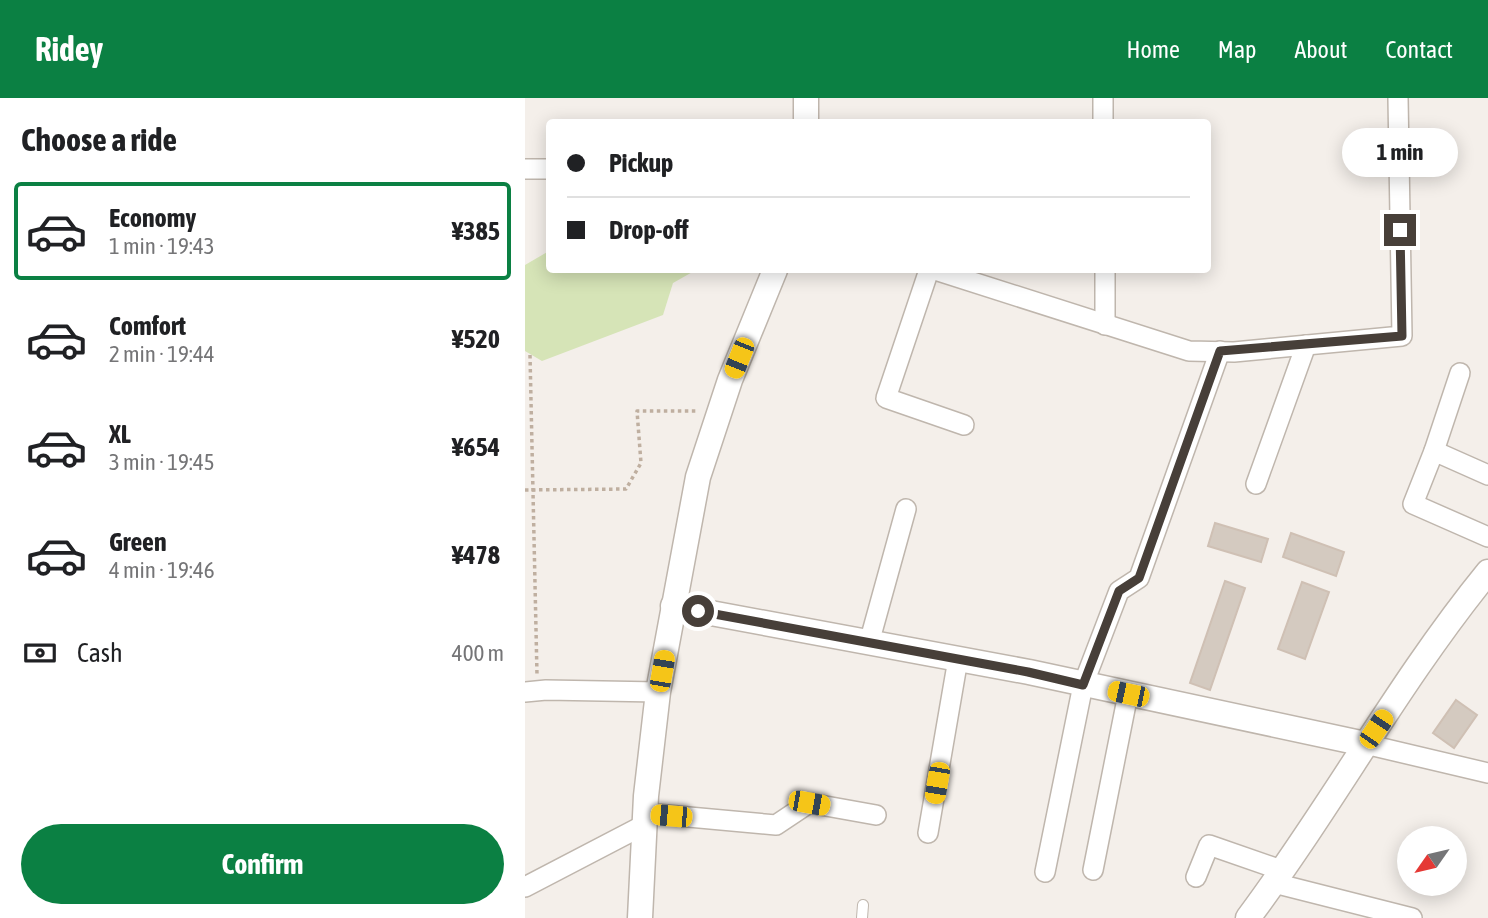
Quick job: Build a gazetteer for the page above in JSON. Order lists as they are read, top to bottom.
{
  "north": "bottom left",
  "page": {
    "header": "Ridey",
    "nav": [
      "Home",
      "Map",
      "About",
      "Contact"
    ],
    "heading": "Choose a ride",
    "banner": ["Pickup", "Drop-off"],
    "bubble": "1 min",
    "list": [
      {
        "name": "Economy",
        "note": "1 min · 19:43",
        "value": "¥385"
      },
      {
        "name": "Comfort",
        "note": "2 min · 19:44",
        "value": "¥520"
      },
      {
        "name": "XL",
        "note": "3 min · 19:45",
        "value": "¥654"
      },
      {
        "name": "Green",
        "note": "4 min · 19:46",
        "value": "¥478"
      }
    ],
    "pay": ["Cash", "400 m"],
    "buttons": "Confirm"
  }
}
